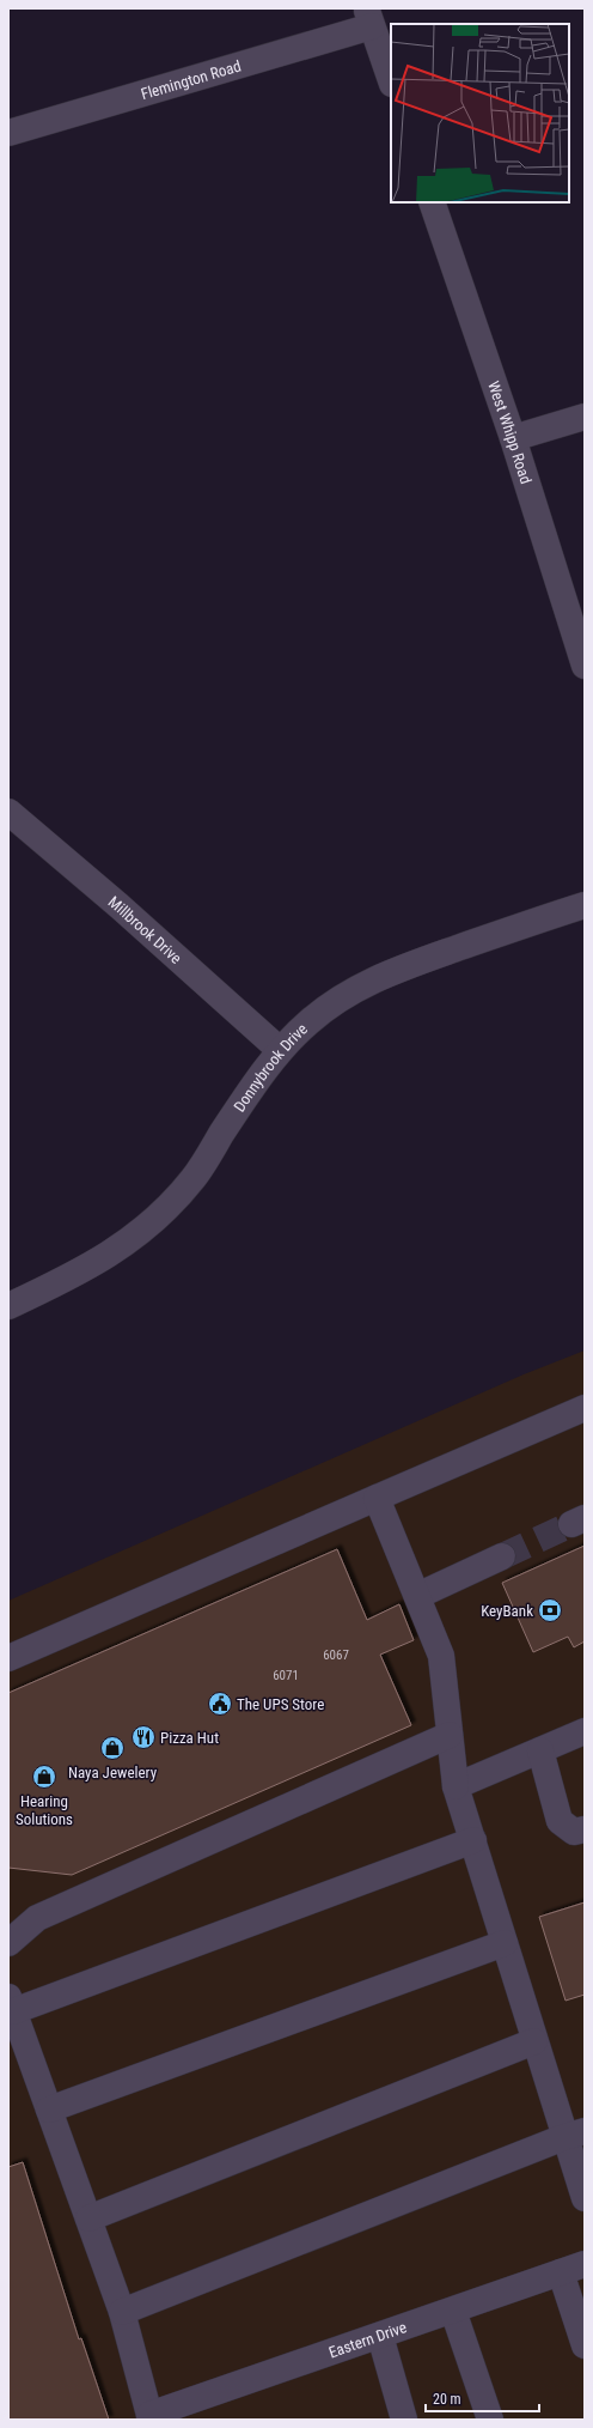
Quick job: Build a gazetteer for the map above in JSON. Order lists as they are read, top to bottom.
{
  "streets": {
    "street": [
      "Flemington Road",
      "West Whipp Road",
      "Millbrook Drive",
      "Donnybrook Drive",
      "Eastern Drive"
    ]
  },
  "crossings": [
    ["Millbrook Drive", "Donnybrook Drive"]
  ],
  "places": {
    "bank": ["KeyBank"],
    "public building": ["The UPS Store"],
    "restaurant": ["Pizza Hut"],
    "shop": ["Naya Jewelery", "Hearing Solutions"]
  },
  "house_numbers": ["6067", "6071"],
  "scale_bar": "20 m"
}
